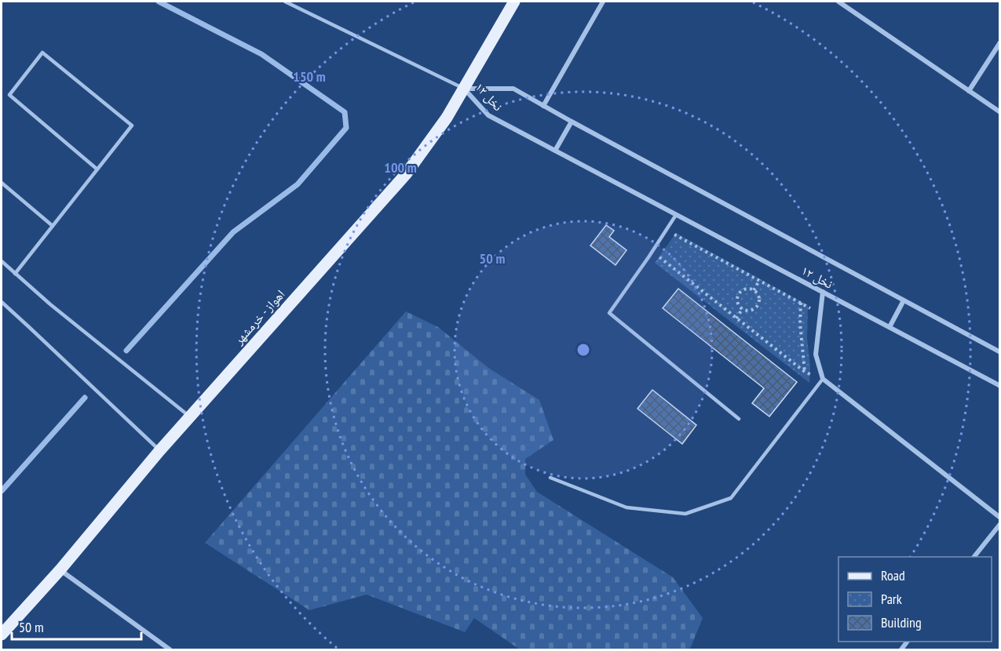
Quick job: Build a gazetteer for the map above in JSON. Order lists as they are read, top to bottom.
{
  "streets": {
    "main road": ["اهواز - خرمشهر"],
    "street": ["نخل ۱۲"]
  },
  "crossings": [
    ["نخل ۱۲", "اهواز - خرمشهر"]
  ],
  "legend": ["Road", "Park", "Building"],
  "scale_bar": "50 m",
  "rings": ["150 m", "100 m", "50 m"]
}
